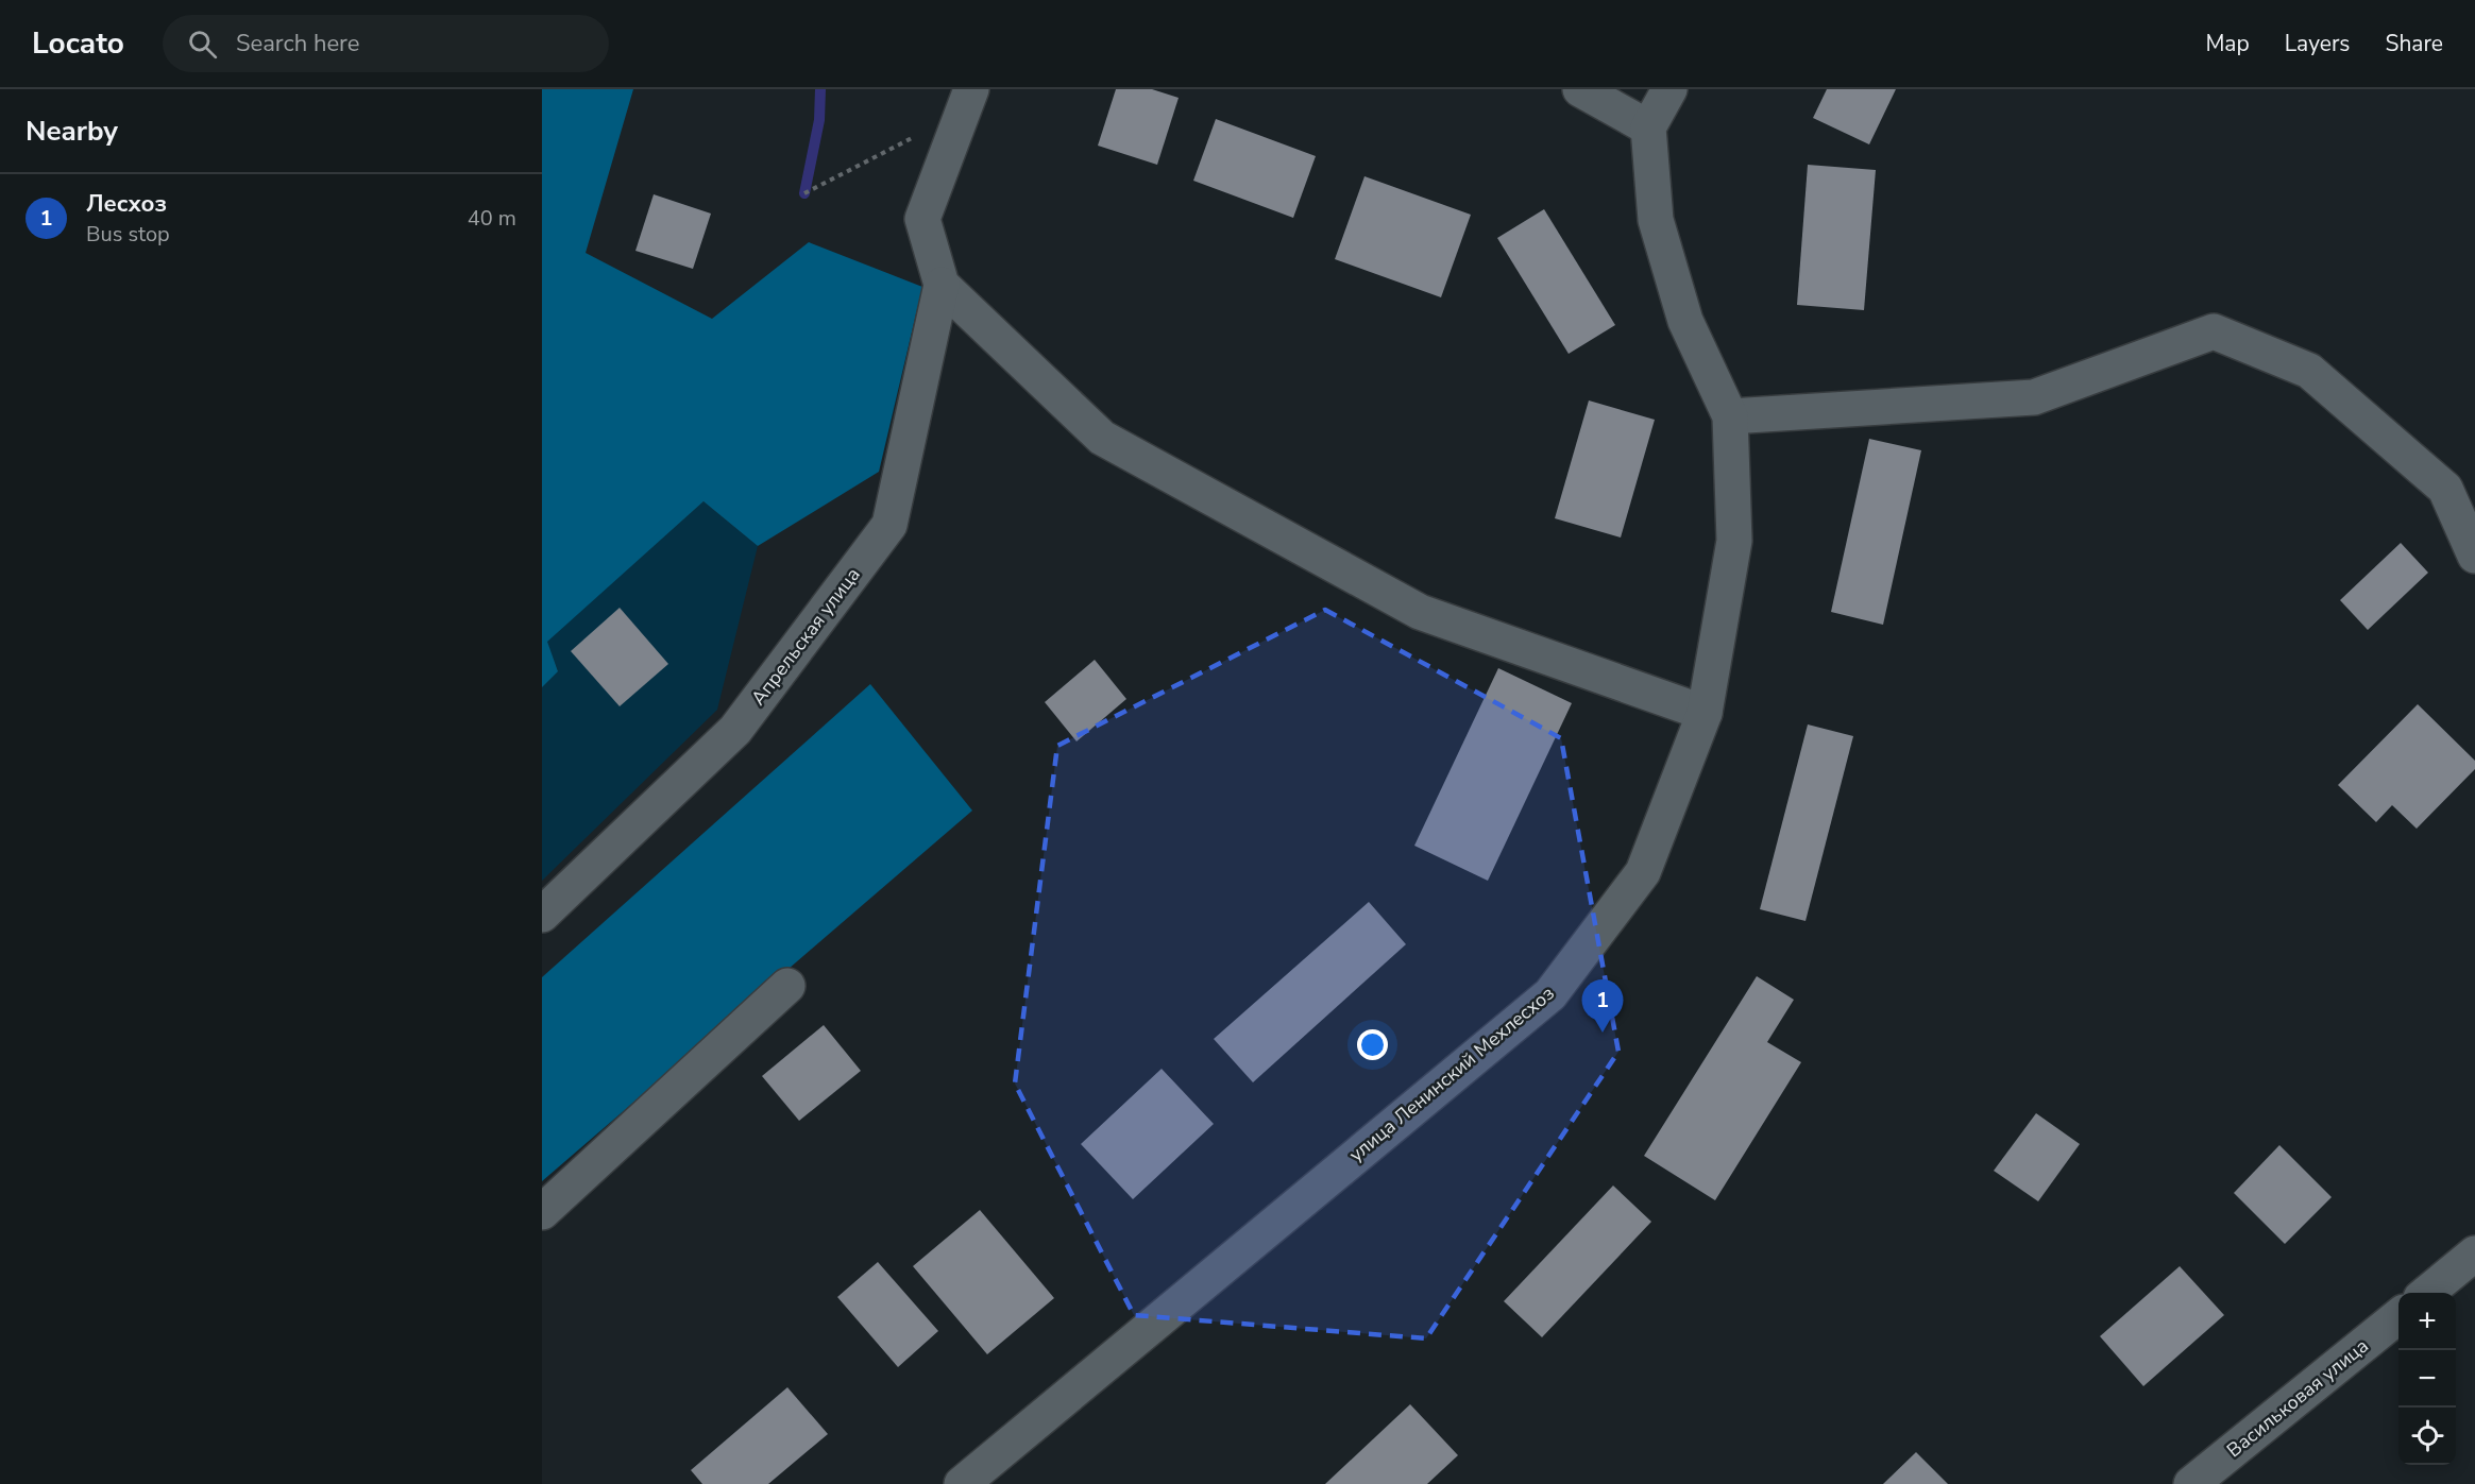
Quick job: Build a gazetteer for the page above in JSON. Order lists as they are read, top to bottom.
{
  "streets": {
    "street": ["Апрельская улица", "улица Ленинский Мехлесхоз", "Васильковая улица"]
  },
  "page": {
    "header": "Locato",
    "search": "Search here",
    "nav": ["Map", "Layers", "Share"],
    "heading": "Nearby",
    "list": [
      {
        "mark": "1",
        "name": "Лесхоз",
        "note": "Bus stop",
        "value": "40 m"
      }
    ],
    "pins": "1",
    "map_buttons": ["+", "−"]
  }
}
